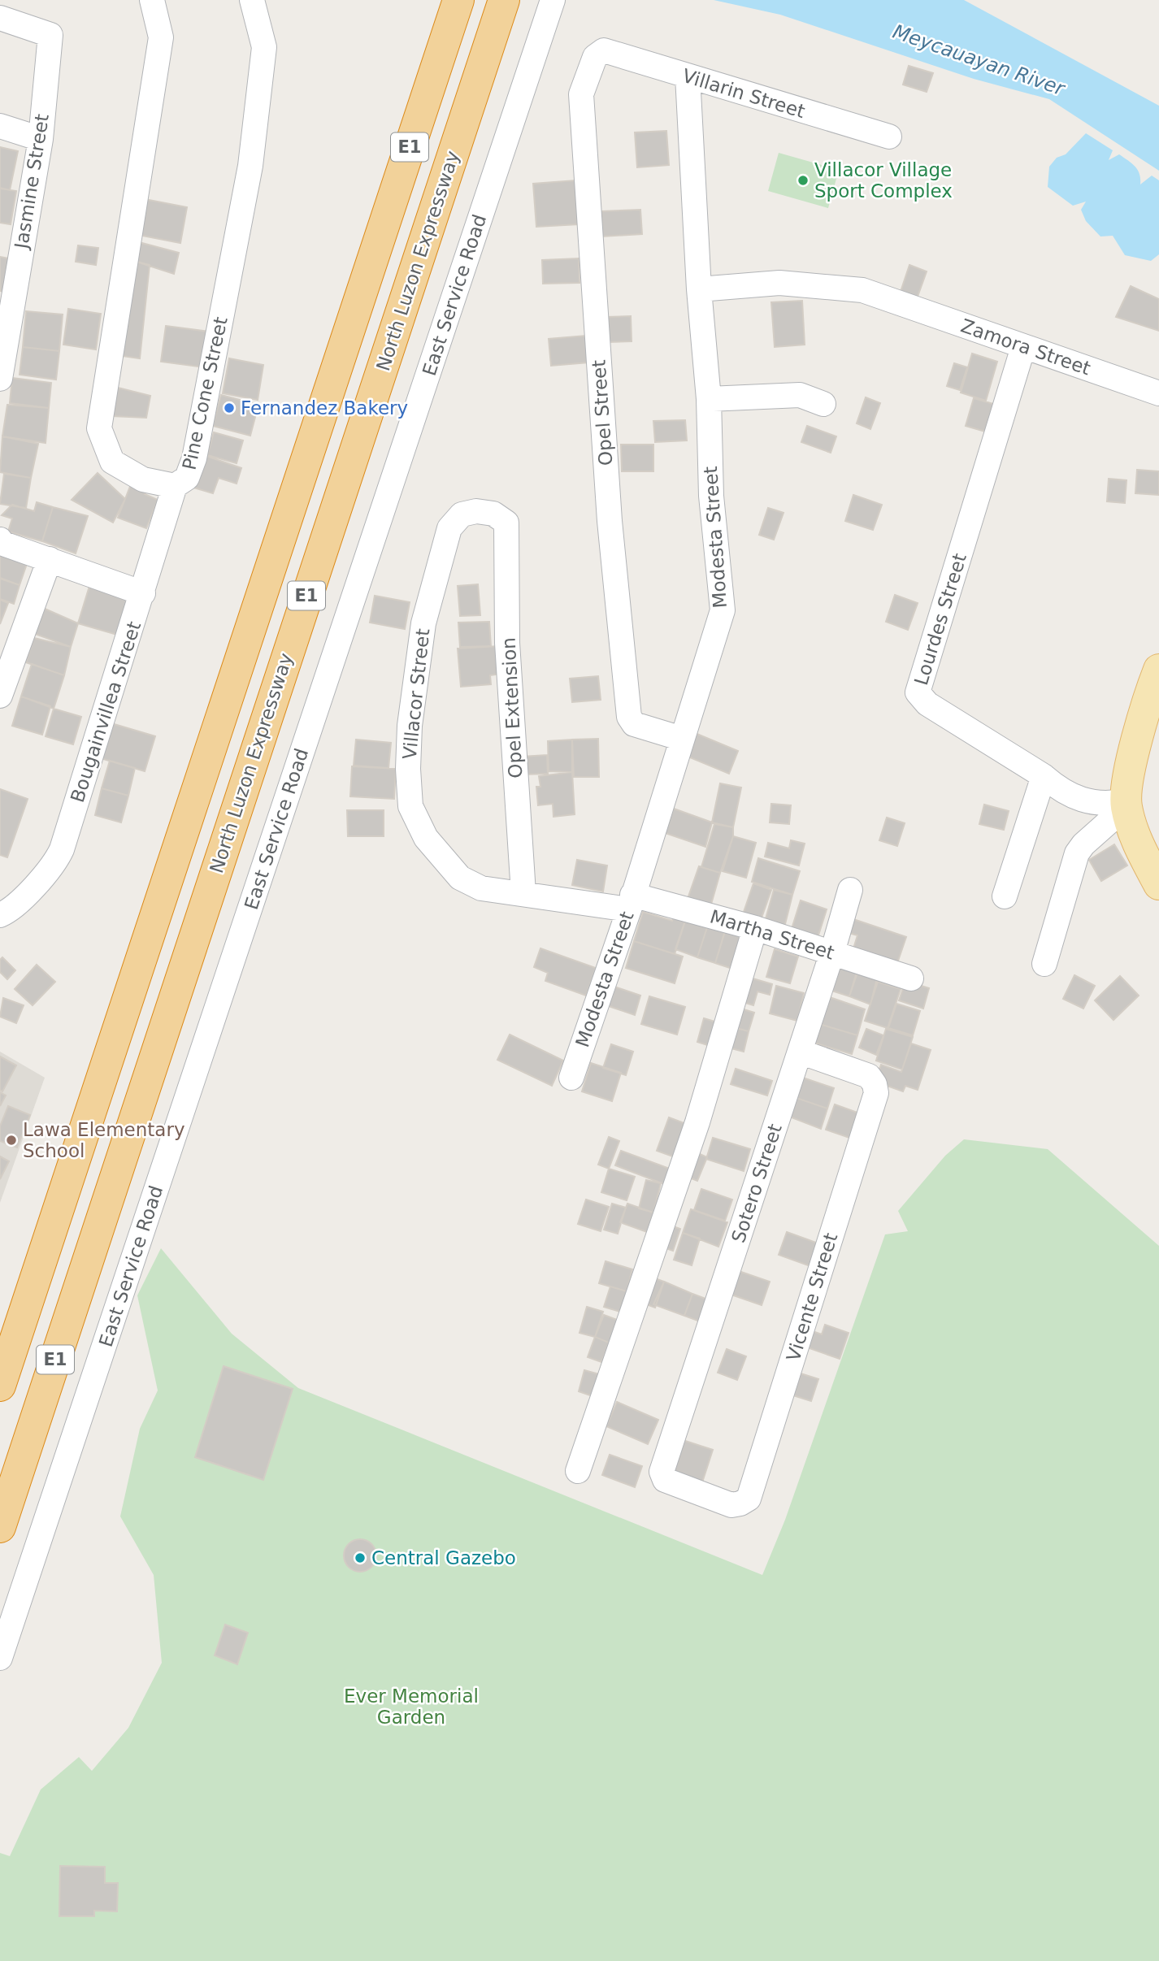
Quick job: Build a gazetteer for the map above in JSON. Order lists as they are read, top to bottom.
{
  "streets": {
    "highway": ["E1", "North Luzon Expressway"],
    "street": [
      "Villarin Street",
      "Jasmine Street",
      "East Service Road",
      "Zamora Street",
      "Pine Cone Street",
      "Opel Street",
      "Modesta Street",
      "Lourdes Street",
      "Villacor Street",
      "Opel Extension",
      "Bougainvillea Street",
      "Martha Street",
      "Sotero Street",
      "Vicente Street"
    ]
  },
  "crossings": [
    ["Villarin Street", "Opel Street"],
    ["Villarin Street", "Modesta Street"],
    ["Zamora Street", "Modesta Street"],
    ["Zamora Street", "Lourdes Street"],
    ["Pine Cone Street", "Bougainvillea Street"],
    ["Opel Street", "Modesta Street"],
    ["Modesta Street", "Villacor Street"],
    ["Modesta Street", "Martha Street"],
    ["Villacor Street", "Opel Extension"],
    ["Villacor Street", "Martha Street"],
    ["Martha Street", "Sotero Street"],
    ["Sotero Street", "Vicente Street"]
  ],
  "water": ["Meycauayan River"],
  "parks": ["Ever Memorial Garden"],
  "places": [
    "Villacor Village Sport Complex",
    "Fernandez Bakery",
    "Lawa Elementary School",
    "Central Gazebo"
  ]
}
